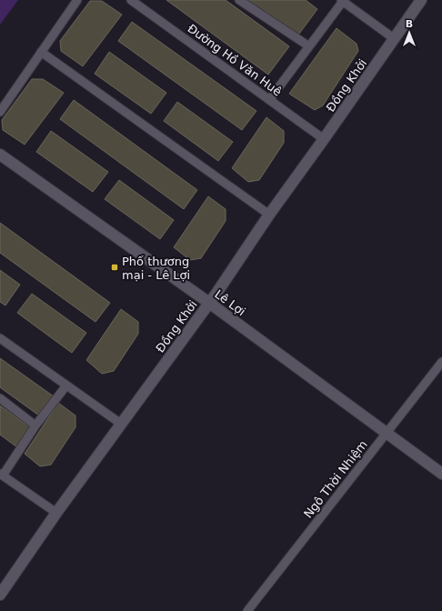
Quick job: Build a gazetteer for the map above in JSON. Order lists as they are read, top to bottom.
{
  "streets": {
    "street": [
      "Đường Hồ Văn Huê",
      "Đồng Khởi",
      "Lê Lợi",
      "Ngô Thời Nhiệm"
    ]
  },
  "crossings": [
    ["Đường Hồ Văn Huê", "Đồng Khởi"],
    ["Đồng Khởi", "Lê Lợi"],
    ["Lê Lợi", "Ngô Thời Nhiệm"]
  ],
  "places": {
    "transit": ["Phố thương mại - Lê Lợi"]
  },
  "north": "top"
}
